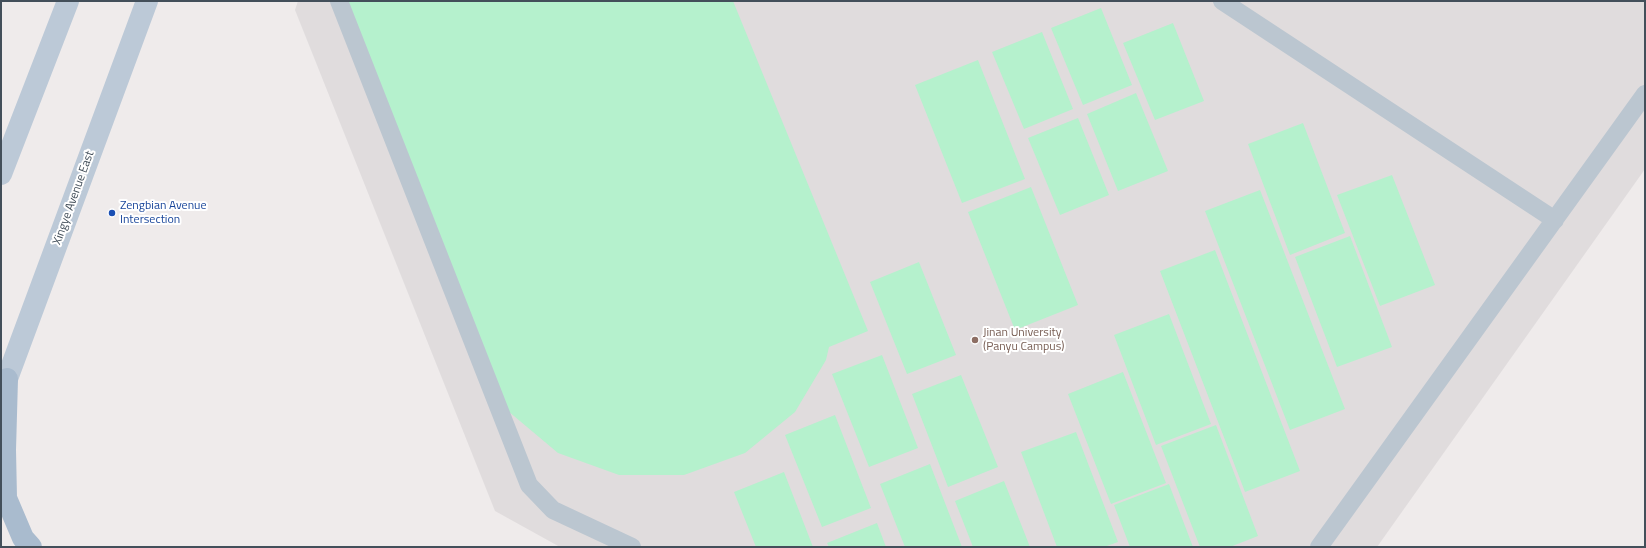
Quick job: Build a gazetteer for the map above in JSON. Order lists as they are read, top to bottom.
{
  "streets": {
    "main road": ["Xingye Avenue East"]
  },
  "places": ["Zengbian Avenue Intersection", "Jinan University (Panyu Campus)"]
}
